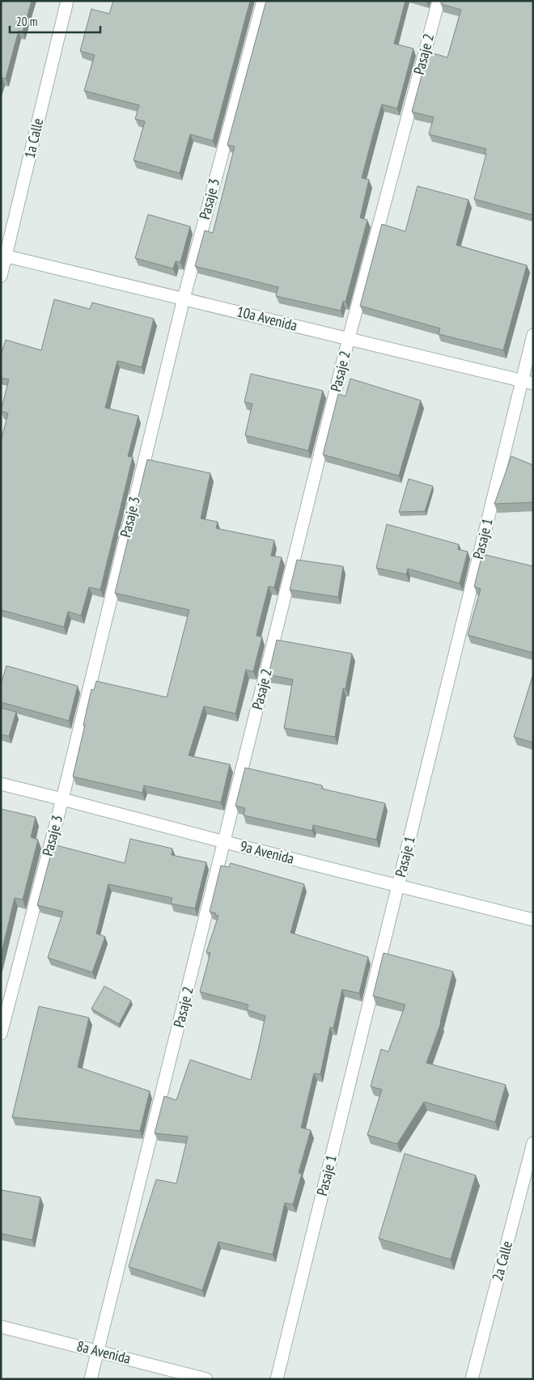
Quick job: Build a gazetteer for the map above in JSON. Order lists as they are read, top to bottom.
{
  "streets": {
    "street": [
      "Pasaje 2",
      "1a Calle",
      "Pasaje 3",
      "10a Avenida",
      "Pasaje 1",
      "9a Avenida",
      "2a Calle",
      "8a Avenida"
    ]
  },
  "crossings": [
    ["Pasaje 2", "10a Avenida"],
    ["Pasaje 2", "9a Avenida"],
    ["Pasaje 2", "8a Avenida"],
    ["1a Calle", "10a Avenida"],
    ["Pasaje 3", "10a Avenida"],
    ["Pasaje 3", "9a Avenida"],
    ["10a Avenida", "Pasaje 1"],
    ["Pasaje 1", "9a Avenida"]
  ],
  "scale_bar": "20 m"
}
